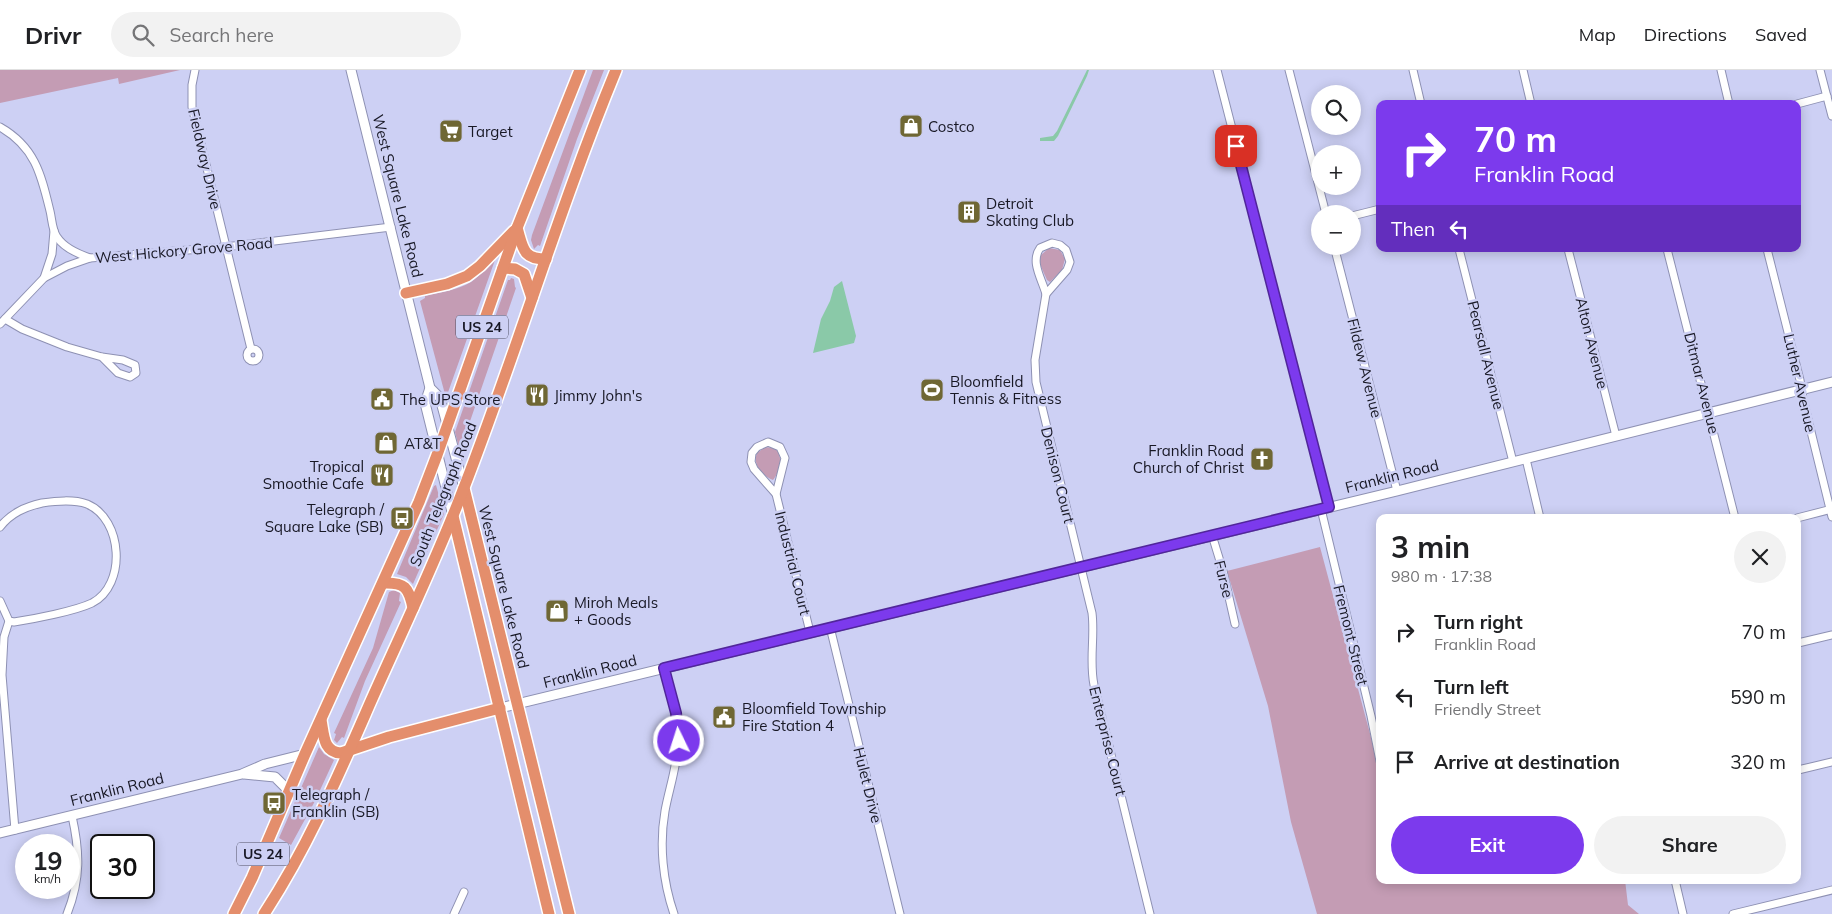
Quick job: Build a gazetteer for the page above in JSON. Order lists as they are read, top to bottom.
{
  "streets": {
    "highway": [
      "West Square Lake Road",
      "US 24",
      "Franklin Road",
      "South Telegraph Road"
    ],
    "street": [
      "Fieldway Drive",
      "West Hickory Grove Road",
      "Alton Avenue",
      "Pearsall Avenue",
      "Fildew Avenue",
      "Ditmar Avenue",
      "Luther Avenue",
      "Denison Court",
      "Industrial Court",
      "Furse",
      "Fremont Street",
      "Enterprise Court",
      "Hulet Drive"
    ]
  },
  "crossings": [
    ["Fieldway Drive", "West Hickory Grove Road"],
    ["West Square Lake Road", "West Hickory Grove Road"],
    ["West Square Lake Road", "Franklin Road"],
    ["West Square Lake Road", "South Telegraph Road"],
    ["Alton Avenue", "Franklin Road"],
    ["Pearsall Avenue", "Franklin Road"],
    ["Fildew Avenue", "Franklin Road"],
    ["Ditmar Avenue", "Franklin Road"],
    ["Luther Avenue", "Franklin Road"],
    ["Denison Court", "Franklin Road"],
    ["Denison Court", "Enterprise Court"],
    ["Franklin Road", "South Telegraph Road"],
    ["Franklin Road", "Industrial Court"],
    ["Franklin Road", "Furse"],
    ["Franklin Road", "Fremont Street"],
    ["Franklin Road", "Enterprise Court"],
    ["Franklin Road", "Hulet Drive"]
  ],
  "places": {
    "shop": ["Costco", "AT&T", "Miroh Meals + Goods"],
    "supermarket": ["Target"],
    "building": ["Detroit Skating Club"],
    "sports": ["Bloomfield Tennis & Fitness"],
    "restaurant": ["Jimmy John's", "Tropical Smoothie Cafe"],
    "public building": ["The UPS Store", "Bloomfield Township Fire Station 4"],
    "church": ["Franklin Road Church of Christ"],
    "bus stop": ["Telegraph / Square Lake (SB)", "Telegraph / Franklin (SB)"]
  },
  "page": {
    "header": "Drivr",
    "search": "Search here",
    "nav": ["Map", "Directions", "Saved"],
    "map_buttons": ["+", "−"],
    "turn": ["70 m", "Franklin Road"],
    "then": "Then",
    "heading": ["3 min", "980 m · 17:38"],
    "list": [
      {
        "name": "Turn right",
        "note": "Franklin Road",
        "value": "70 m"
      },
      {
        "name": "Turn left",
        "note": "Friendly Street",
        "value": "590 m"
      },
      {
        "name": "Arrive at destination",
        "value": "320 m"
      }
    ],
    "buttons": ["Exit", "Share"],
    "speed": "19 km/h",
    "limit": "30"
  }
}
